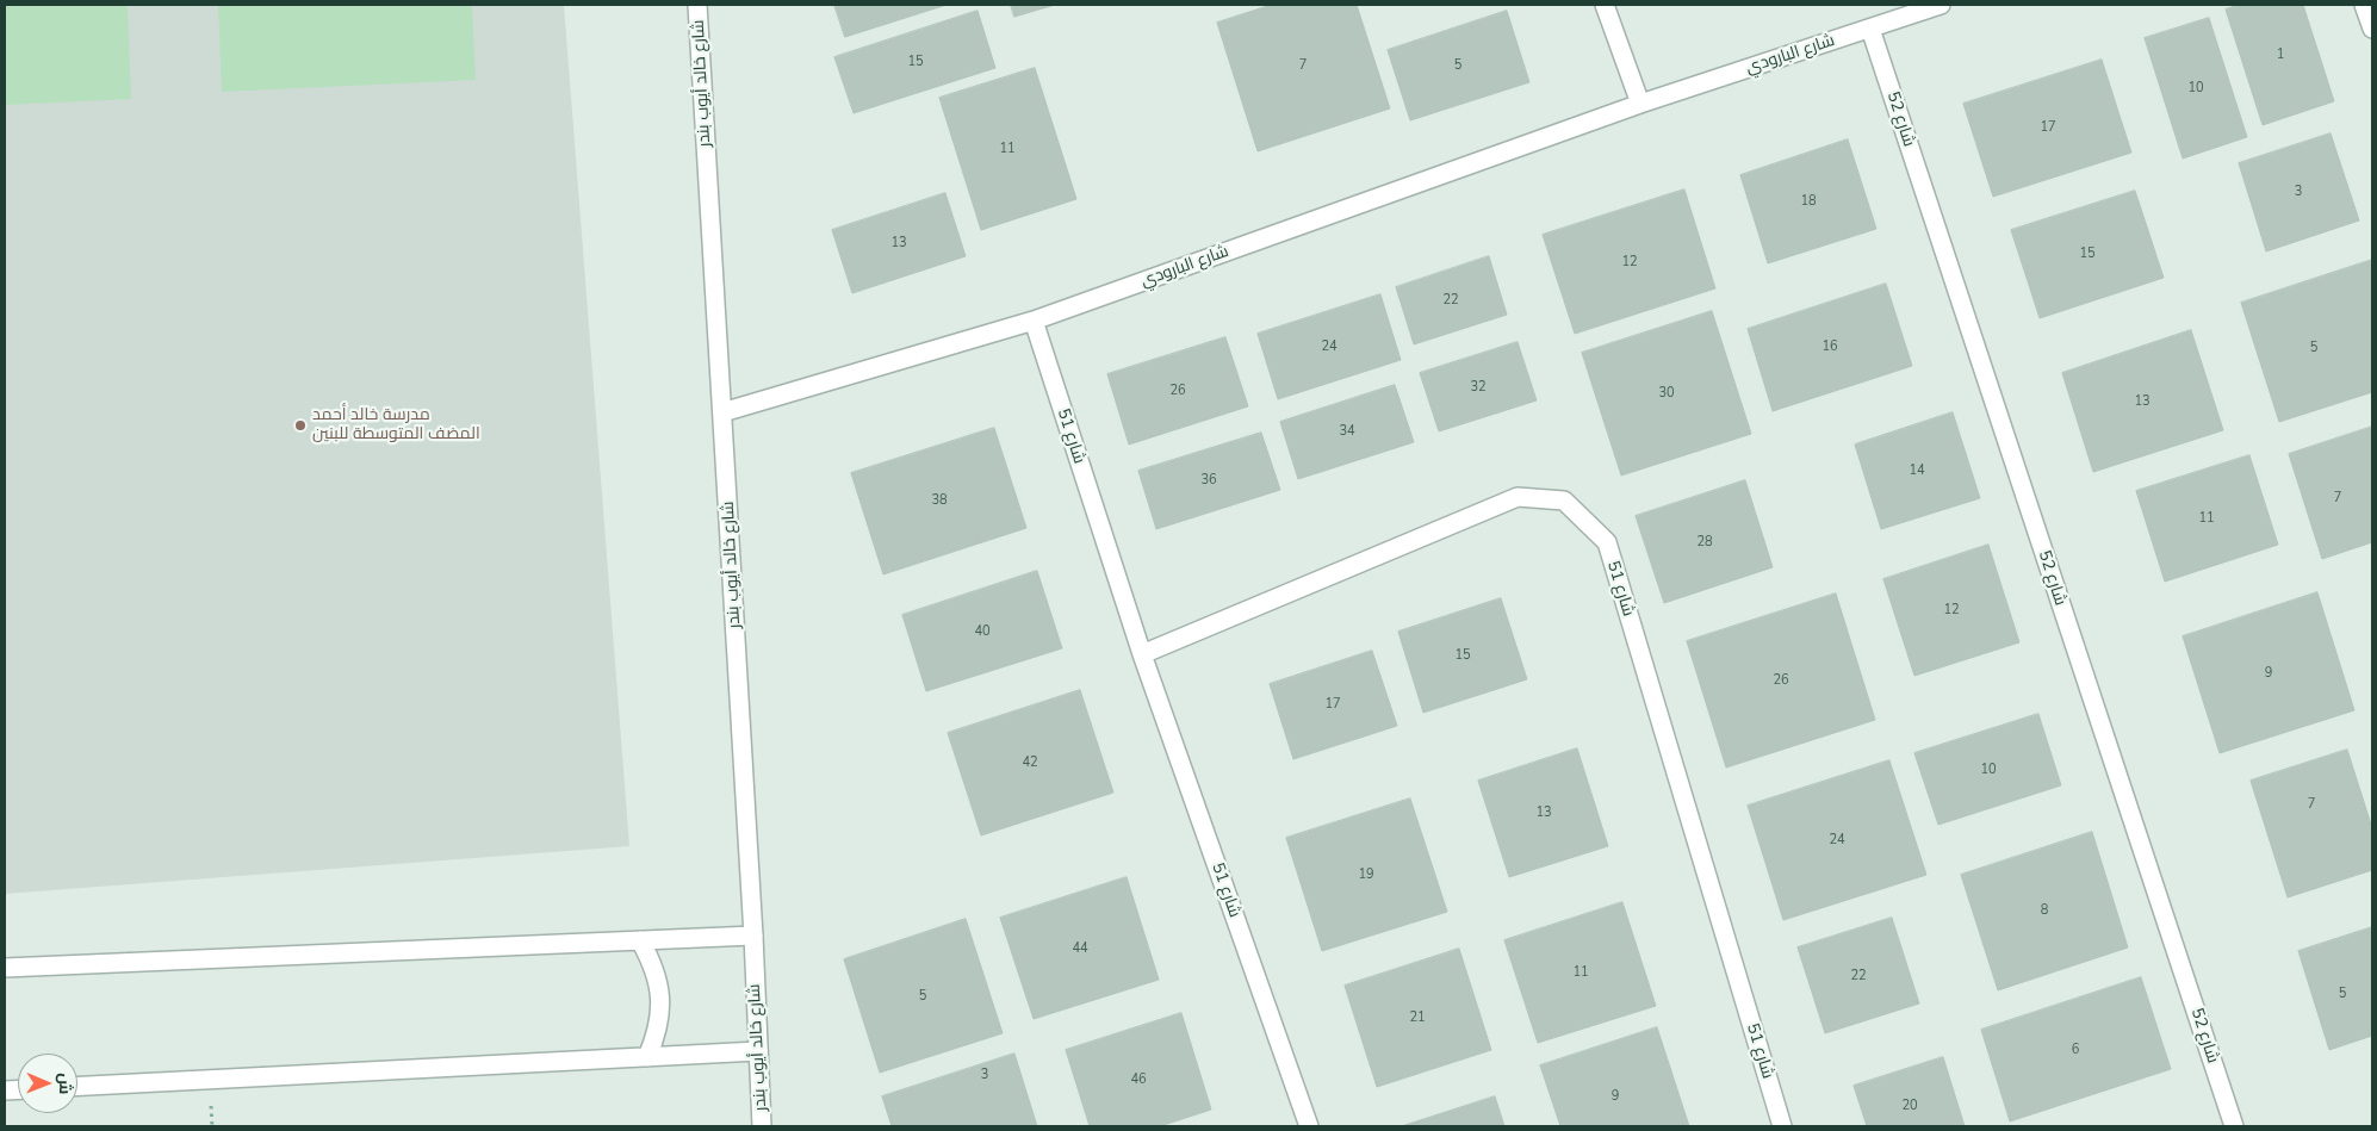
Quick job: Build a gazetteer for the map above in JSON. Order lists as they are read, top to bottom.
{
  "streets": {
    "street": [
      "شارع البارودي",
      "شارع خالد أيوب بندر",
      "شارع 52",
      "شارع 51"
    ]
  },
  "crossings": [
    ["شارع البارودي", "شارع خالد أيوب بندر"],
    ["شارع البارودي", "شارع 52"],
    ["شارع البارودي", "شارع 51"]
  ],
  "places": ["مدرسة خالد أحمد المضف المتوسطة للبنين"],
  "house_numbers": [
    "1",
    "15",
    "7",
    "5",
    "10",
    "17",
    "11",
    "3",
    "18",
    "13",
    "15",
    "12",
    "22",
    "24",
    "16",
    "5",
    "32",
    "26",
    "30",
    "13",
    "34",
    "14",
    "36",
    "7",
    "38",
    "11",
    "28",
    "12",
    "40",
    "15",
    "9",
    "26",
    "17",
    "42",
    "10",
    "7",
    "13",
    "24",
    "19",
    "8",
    "44",
    "11",
    "22",
    "5",
    "5",
    "21",
    "6",
    "3",
    "46",
    "9",
    "20"
  ],
  "north": "right"
}
